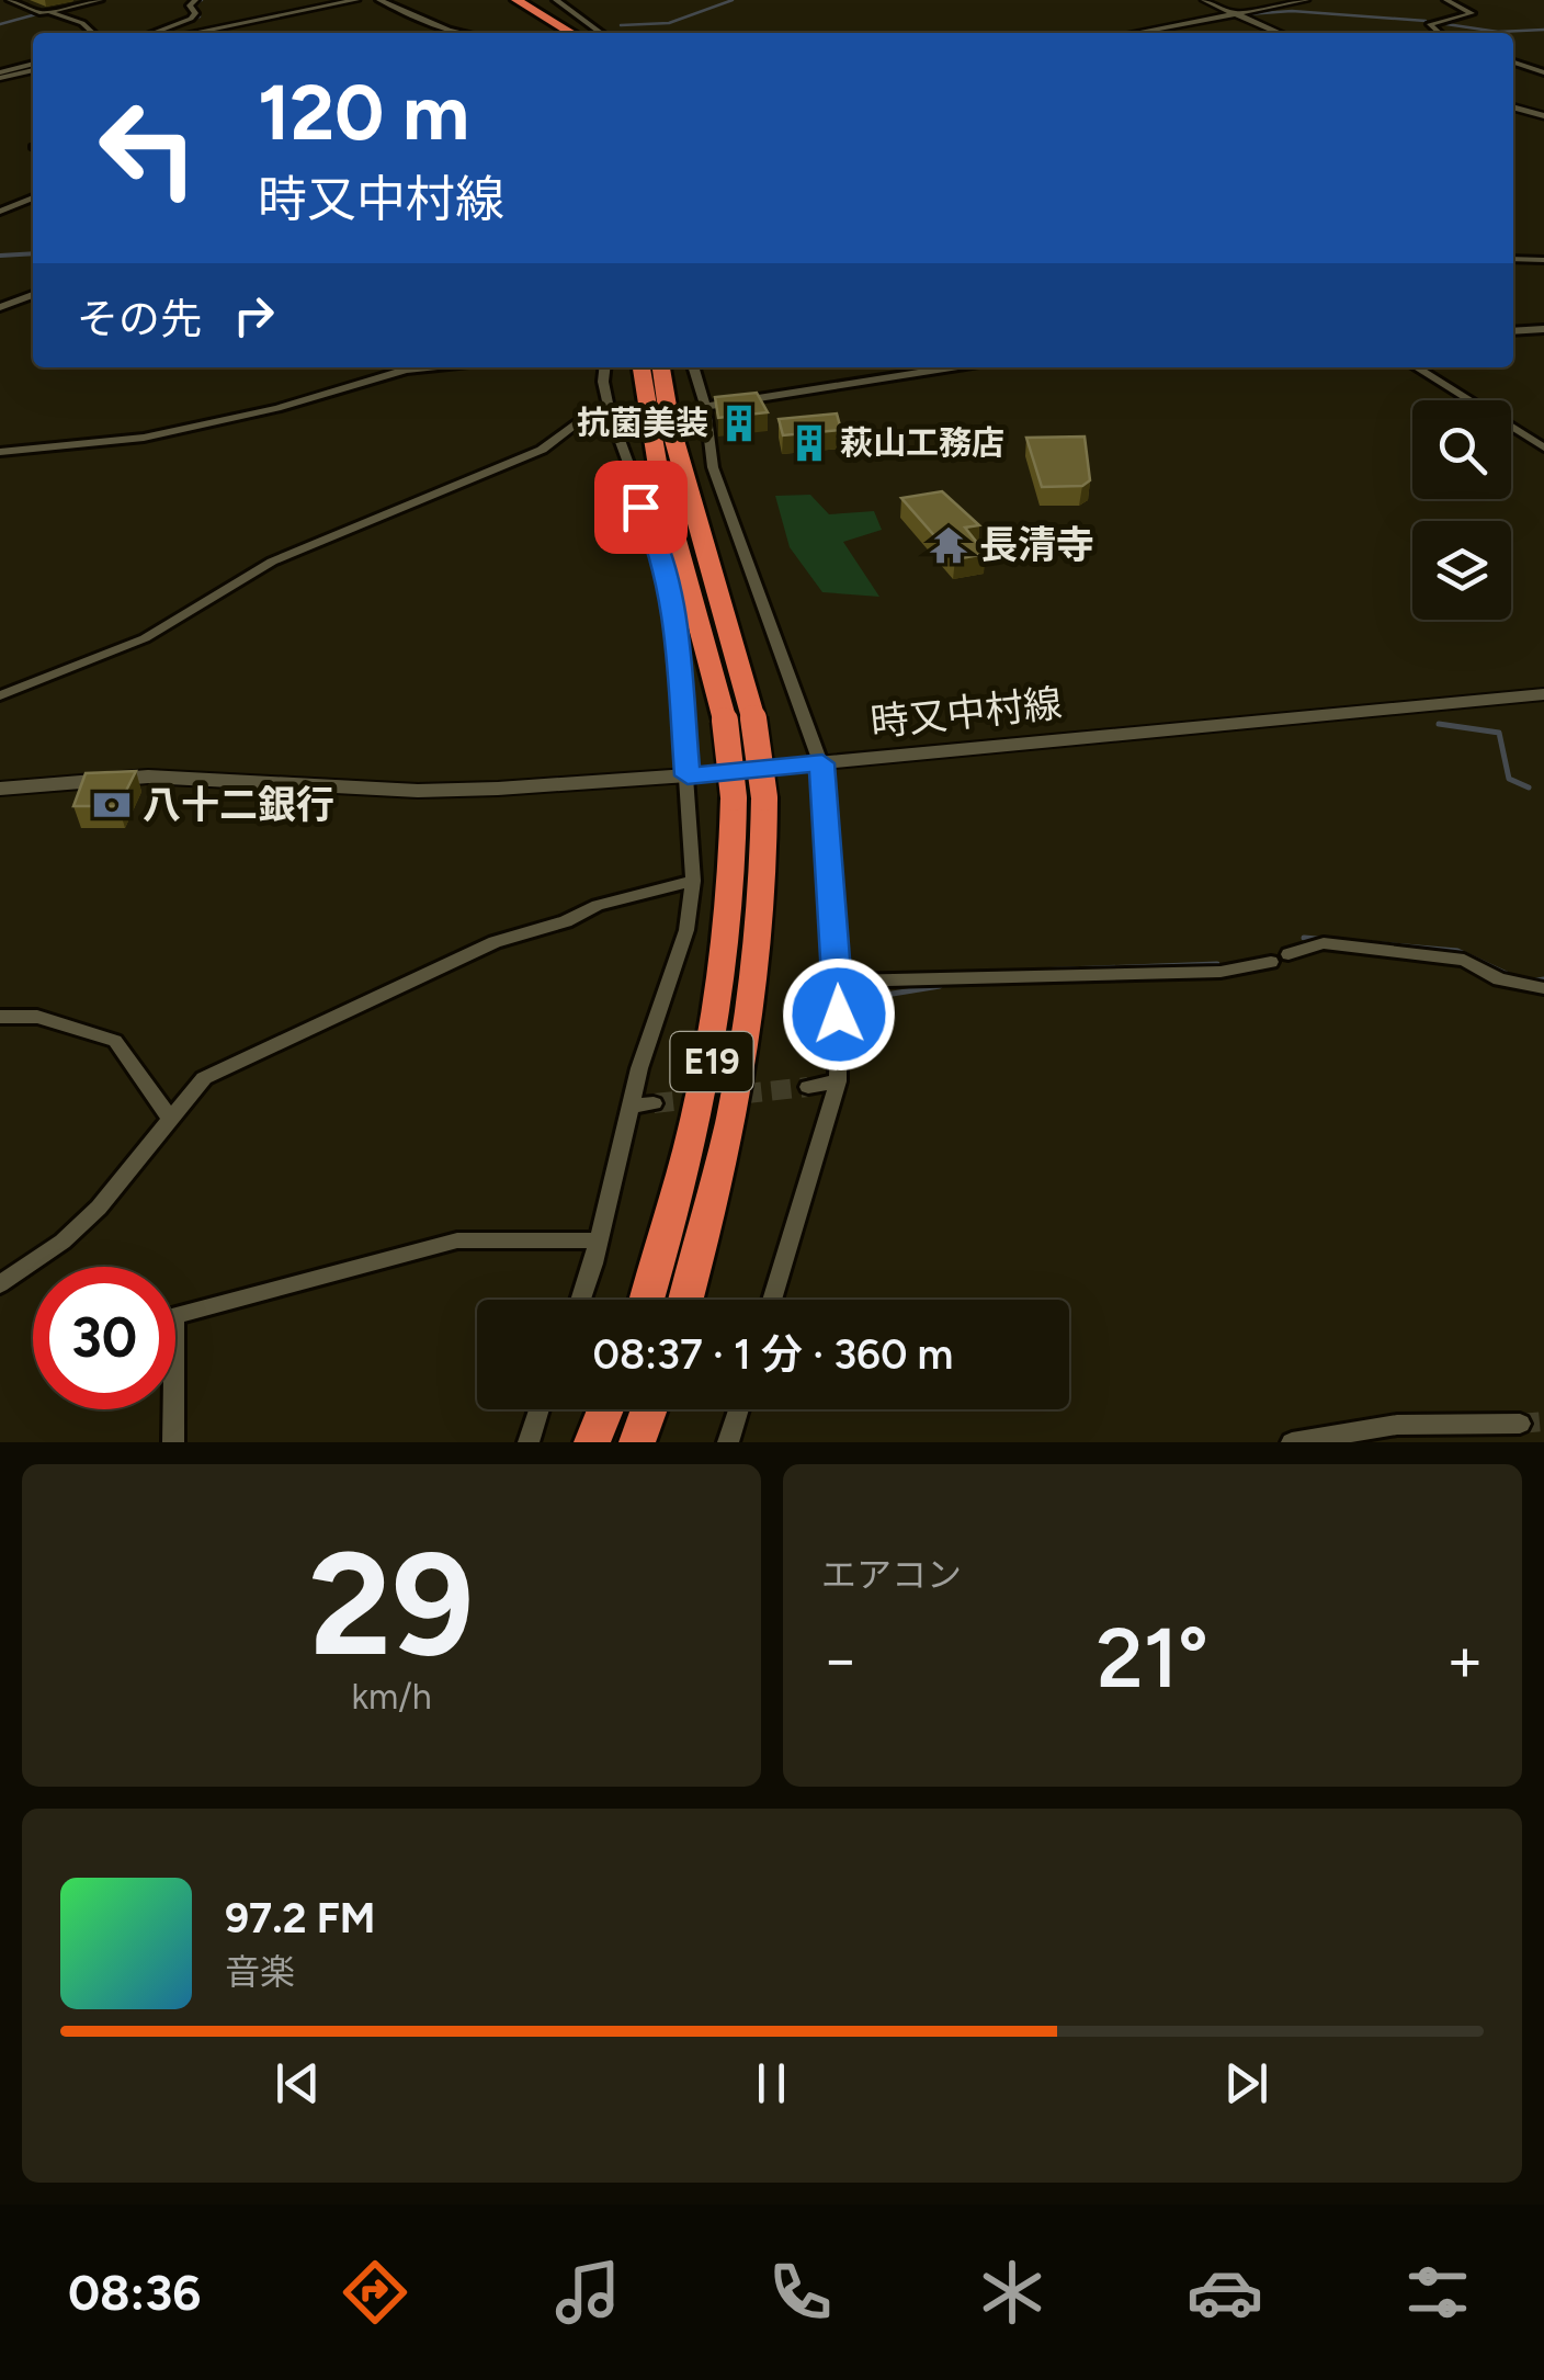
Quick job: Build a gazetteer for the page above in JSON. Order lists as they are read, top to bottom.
{
  "streets": {
    "highway": ["E19"],
    "main road": ["時又中村線"]
  },
  "places": {
    "building": ["抗菌美装", "萩山工務店"],
    "temple": ["長清寺"],
    "bank": ["八十二銀行"]
  },
  "page": {
    "turn": ["120 m", "時又中村線"],
    "then": "その先",
    "limit": "30",
    "trip": "08:37 · 1 分 · 360 m",
    "tile": [
      ["29", "km/h"],
      "エアコン"
    ],
    "heat": ["−", "21°", "+"],
    "song": ["97.2 FM", "音楽"],
    "tabs": "08:36"
  }
}
